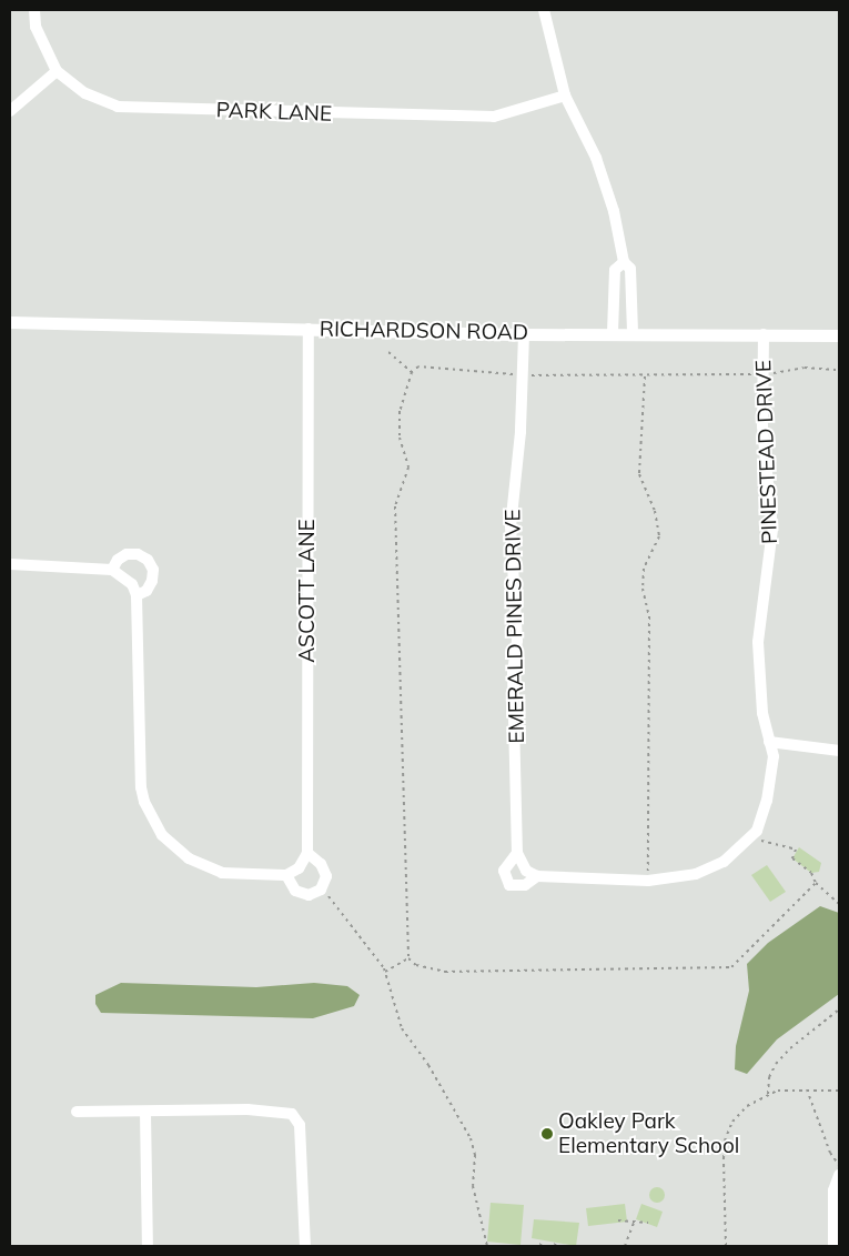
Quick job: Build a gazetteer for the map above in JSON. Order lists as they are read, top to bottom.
{
  "streets": {
    "street": [
      "PARK LANE",
      "RICHARDSON ROAD",
      "PINESTEAD DRIVE",
      "ASCOTT LANE",
      "EMERALD PINES DRIVE"
    ]
  },
  "crossings": [
    ["RICHARDSON ROAD", "PINESTEAD DRIVE"],
    ["RICHARDSON ROAD", "ASCOTT LANE"],
    ["RICHARDSON ROAD", "EMERALD PINES DRIVE"],
    ["PINESTEAD DRIVE", "EMERALD PINES DRIVE"]
  ],
  "places": ["Oakley Park Elementary School"]
}
